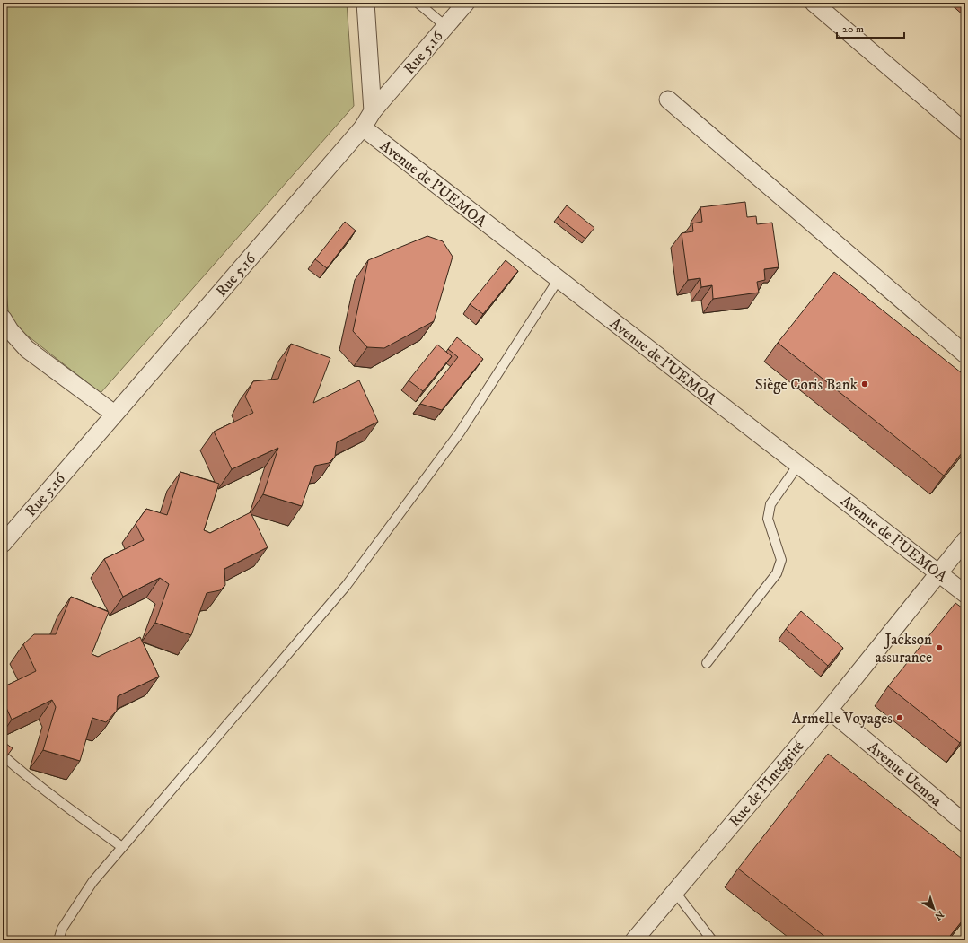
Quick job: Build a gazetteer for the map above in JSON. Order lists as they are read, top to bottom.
{
  "streets": {
    "street": [
      "Rue 5.16",
      "Avenue de l'UEMOA",
      "Avenue Uemoa",
      "Rue de l'Intégrité"
    ]
  },
  "crossings": [
    ["Rue 5.16", "Avenue de l'UEMOA"],
    ["Avenue de l'UEMOA", "Rue de l'Intégrité"],
    ["Avenue Uemoa", "Rue de l'Intégrité"]
  ],
  "places": ["Siège Coris Bank", "Jackson assurance", "Armelle Voyages"],
  "scale_bar": "20 m",
  "north": "bottom right"
}
